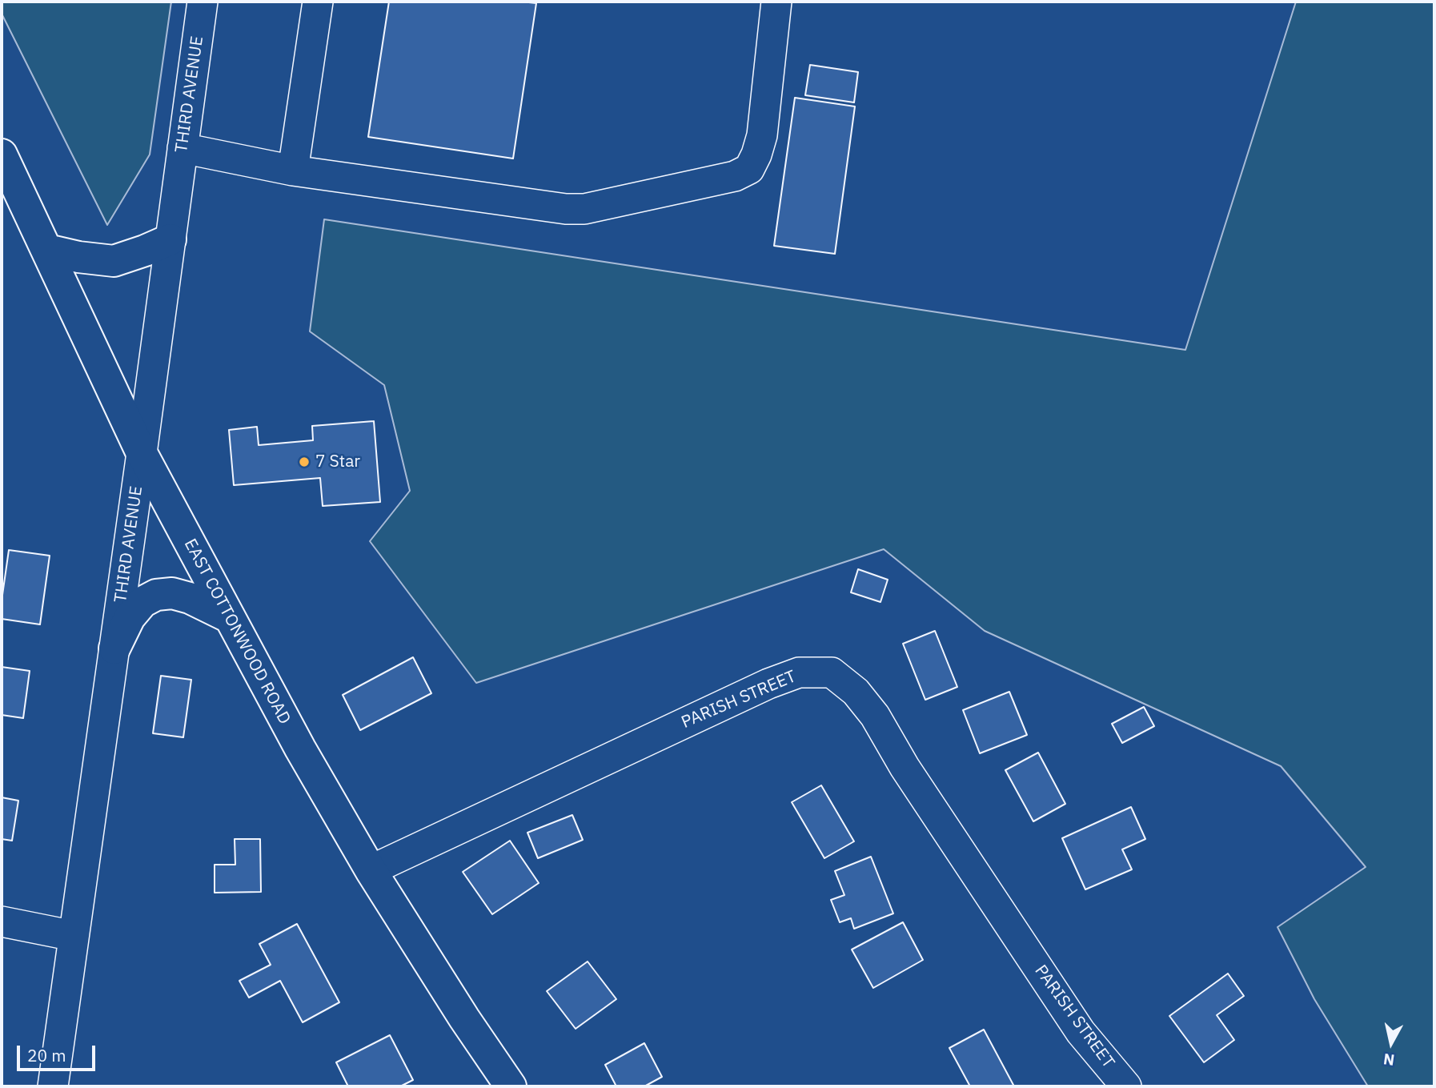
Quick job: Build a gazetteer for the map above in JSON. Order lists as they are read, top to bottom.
{
  "streets": {
    "main road": ["EAST COTTONWOOD ROAD"],
    "street": ["THIRD AVENUE", "PARISH STREET"]
  },
  "crossings": [
    ["THIRD AVENUE", "EAST COTTONWOOD ROAD"],
    ["EAST COTTONWOOD ROAD", "PARISH STREET"]
  ],
  "places": ["7 Star"],
  "scale_bar": "20 m",
  "north": "bottom"
}
